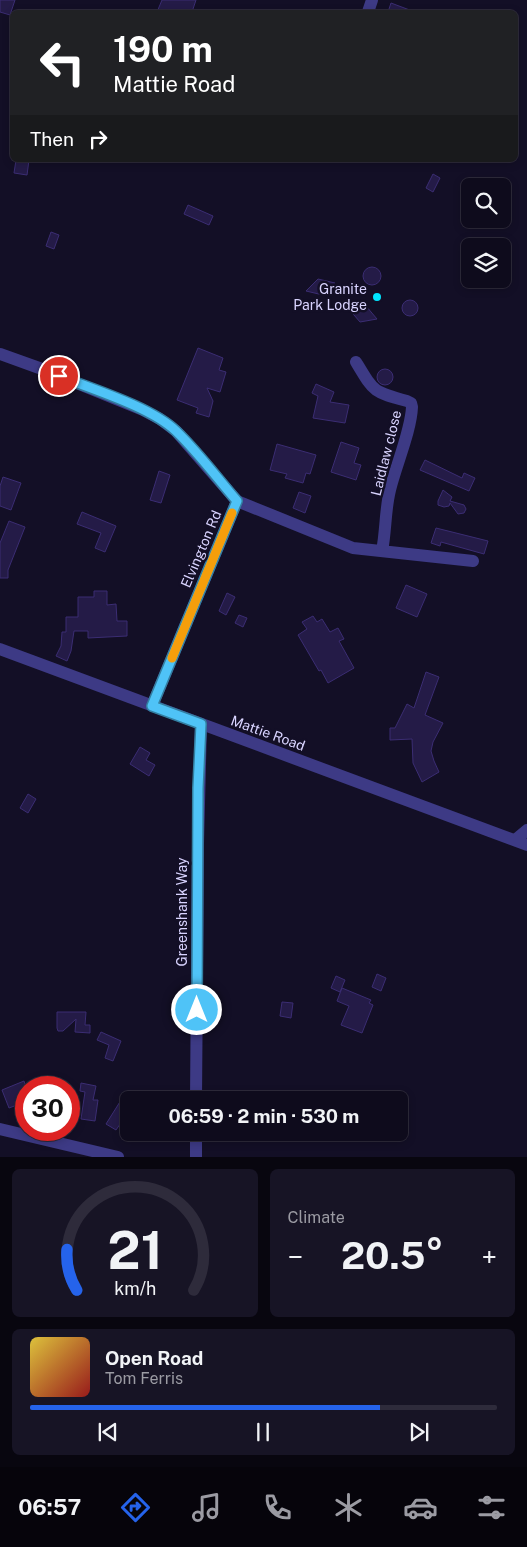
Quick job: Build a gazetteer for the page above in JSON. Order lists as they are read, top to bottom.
{
  "streets": {
    "street": [
      "Laidlaw close",
      "Elvington Rd",
      "Mattie Road",
      "Greenshank Way"
    ]
  },
  "crossings": [
    ["Elvington Rd", "Mattie Road"],
    ["Mattie Road", "Greenshank Way"]
  ],
  "places": ["Granite Park Lodge"],
  "page": {
    "turn": ["190 m", "Mattie Road"],
    "then": "Then",
    "limit": "30",
    "trip": "06:59 · 2 min · 530 m",
    "tile": "Climate",
    "heat": ["−", "20.5°", "+"],
    "song": ["Open Road", "Tom Ferris"],
    "tabs": "06:57",
    "gauge": ["21", "km/h"]
  }
}
